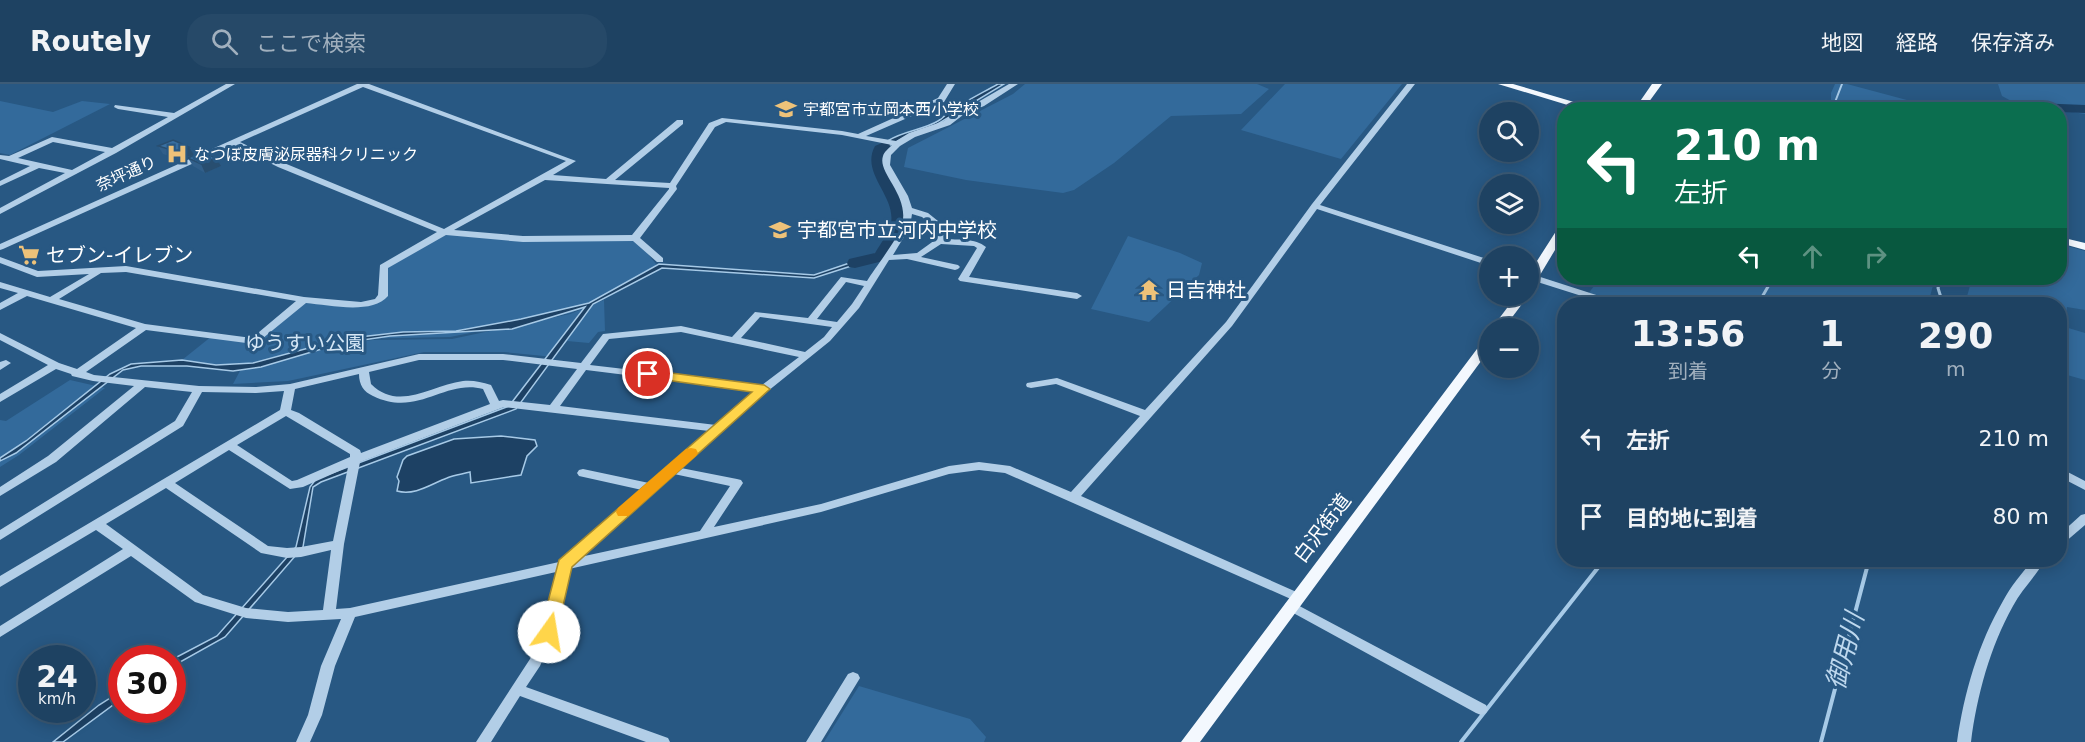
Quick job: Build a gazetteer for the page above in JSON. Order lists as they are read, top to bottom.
{
  "streets": {
    "main road": ["白沢街道"],
    "street": ["奈坪通り"]
  },
  "water": ["御用川"],
  "parks": ["ゆうすい公園"],
  "places": {
    "school or university": ["宇都宮市立岡本西小学校", "宇都宮市立河内中学校"],
    "hospital": ["なつぼ皮膚泌尿器科クリニック"],
    "supermarket": ["セブン-イレブン"],
    "temple": ["日吉神社"]
  },
  "page": {
    "header": "Routely",
    "search": "ここで検索",
    "nav": ["地図", "経路", "保存済み"],
    "map_buttons": ["+", "−"],
    "turn": ["210 m", "左折"],
    "eta": [
      "13:56",
      "到着",
      "1",
      "分",
      "290",
      "m"
    ],
    "list": [
      {
        "name": "左折",
        "value": "210 m"
      },
      {
        "name": "目的地に到着",
        "value": "80 m"
      }
    ],
    "speed": "24 km/h",
    "limit": "30"
  }
}
